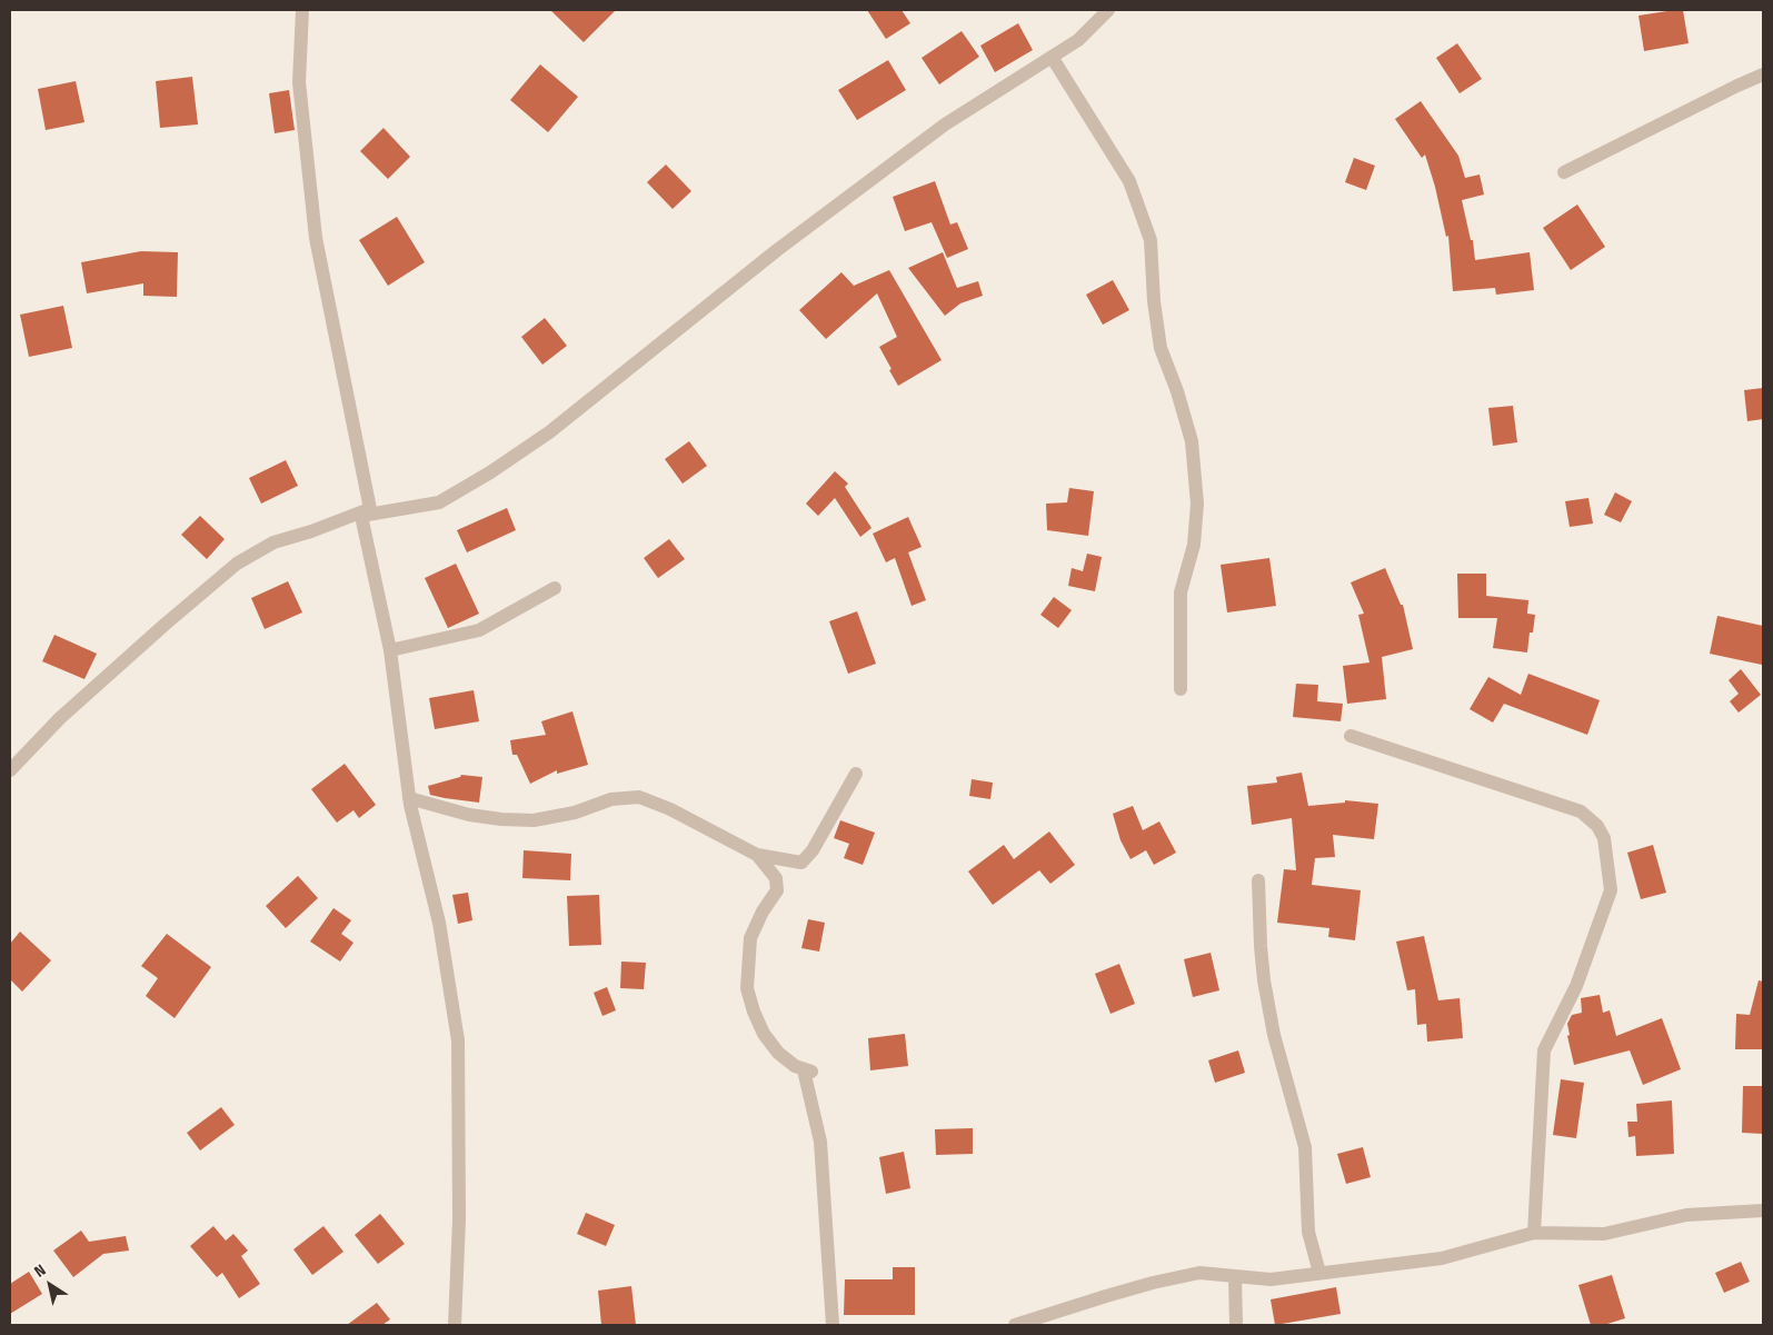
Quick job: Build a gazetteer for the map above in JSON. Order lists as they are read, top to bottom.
{
  "north": "top left"
}
